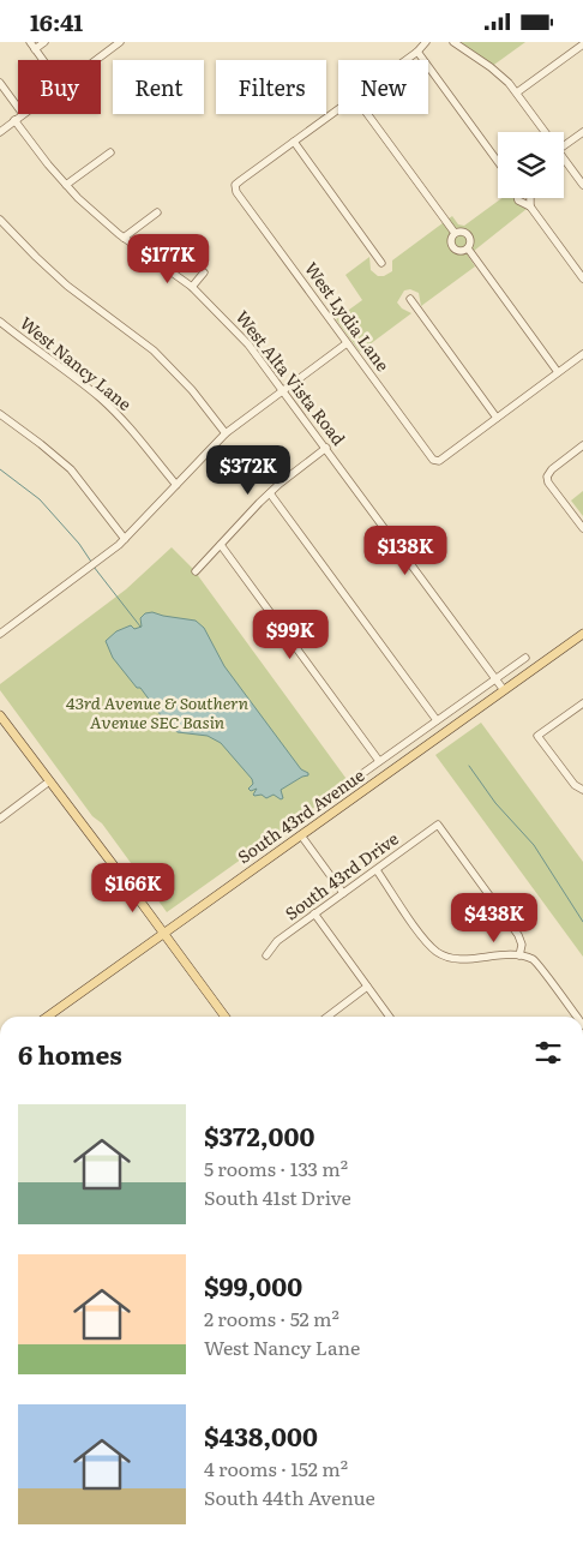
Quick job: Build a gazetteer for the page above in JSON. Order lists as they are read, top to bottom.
{
  "streets": {
    "main road": ["South 43rd Avenue"],
    "street": [
      "West Lydia Lane",
      "West Nancy Lane",
      "West Alta Vista Road",
      "South 43rd Drive"
    ]
  },
  "crossings": [
    ["West Alta Vista Road", "South 43rd Avenue"]
  ],
  "parks": ["43rd Avenue & Southern Avenue SEC Basin"],
  "page": {
    "status": "16:41",
    "chip": [
      "Buy",
      "Rent",
      "Filters",
      "New"
    ],
    "price": [
      "$177K",
      "$372K",
      "$138K",
      "$99K",
      "$166K",
      "$438K"
    ],
    "heading": "6 homes",
    "list": [
      {
        "name": "$372,000",
        "note": "5 rooms · 133 m² · South 41st Drive"
      },
      {
        "name": "$99,000",
        "note": "2 rooms · 52 m² · West Nancy Lane"
      },
      {
        "name": "$438,000",
        "note": "4 rooms · 152 m² · South 44th Avenue"
      }
    ]
  }
}
